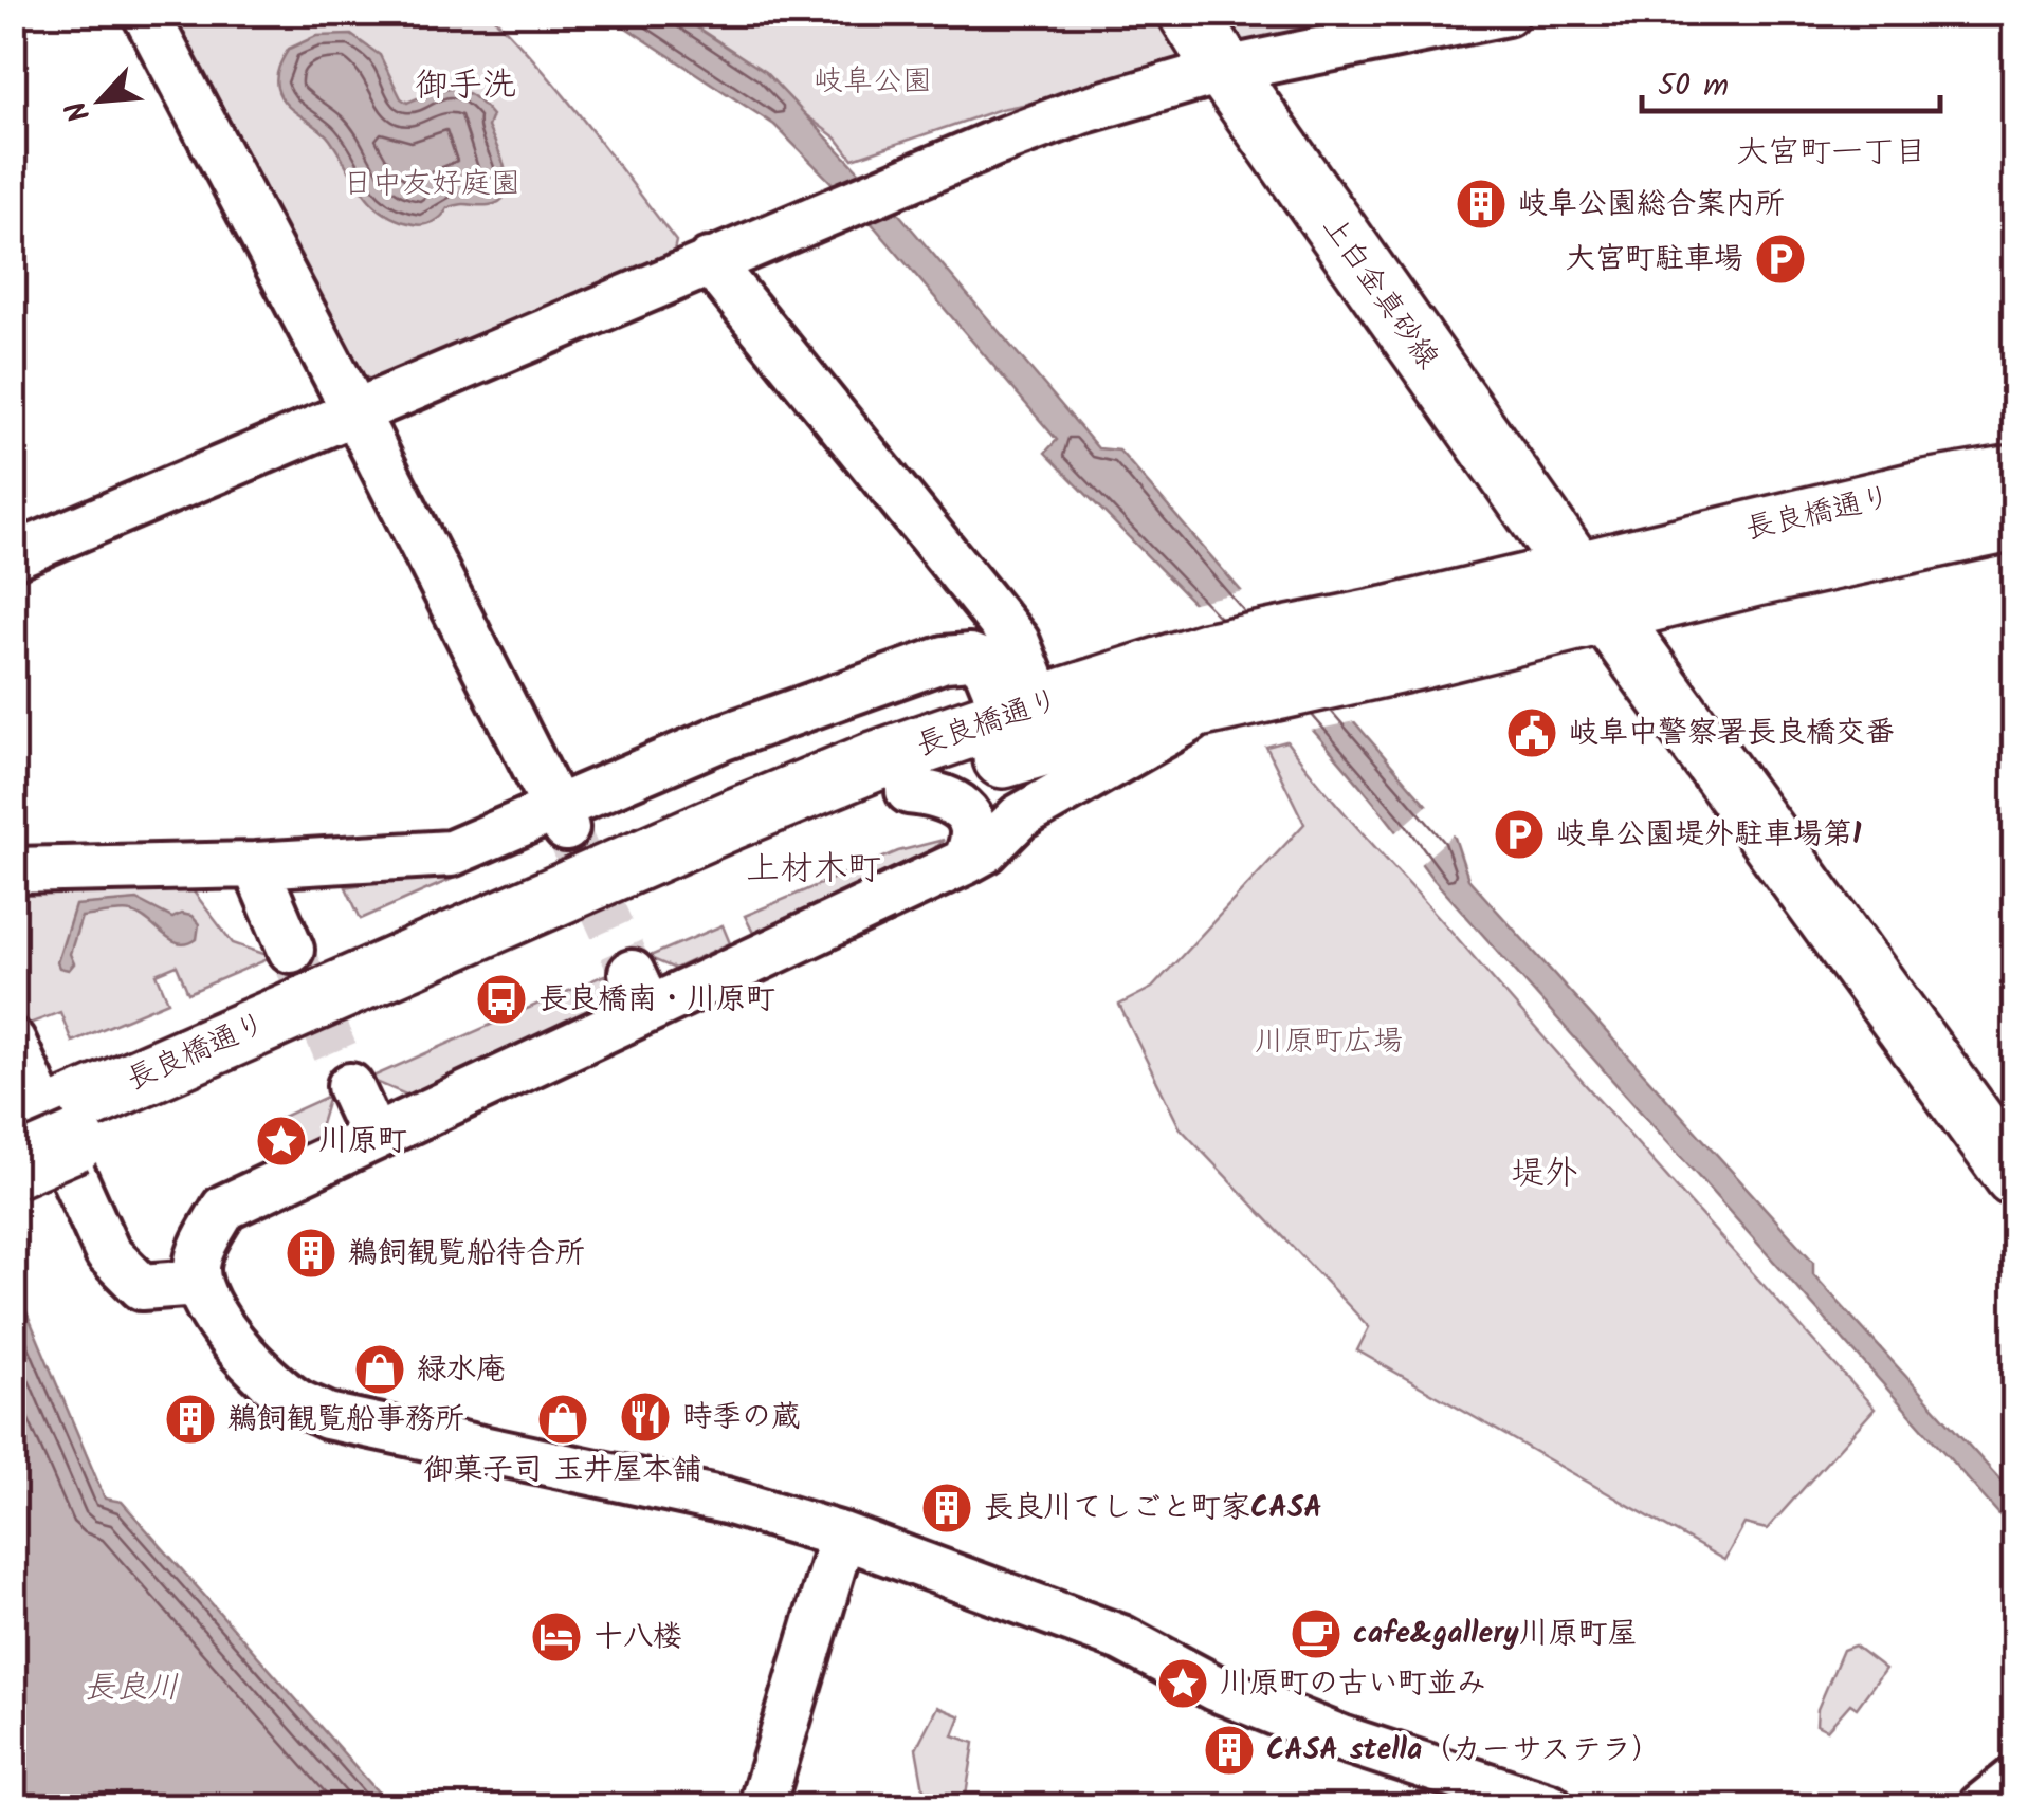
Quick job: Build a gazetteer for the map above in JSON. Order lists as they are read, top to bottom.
{
  "streets": {
    "main road": ["上白金真砂線", "長良橋通り"]
  },
  "crossings": [
    ["上白金真砂線", "長良橋通り"]
  ],
  "districts": [
    "御手洗",
    "大宮町一丁目",
    "上材木町",
    "堤外"
  ],
  "water": ["長良川"],
  "parks": ["岐阜公園", "日中友好庭園", "川原町広場"],
  "places": {
    "building": [
      "岐阜公園総合案内所",
      "鵜飼観覧船待合所",
      "鵜飼観覧船事務所",
      "長良川てしごと町家CASA",
      "CASA stella（カーサステラ）"
    ],
    "parking": ["大宮町駐車場", "岐阜公園堤外駐車場第1"],
    "public building": ["岐阜中警察署長良橋交番"],
    "bus stop": ["長良橋南・川原町"],
    "place": ["川原町", "川原町の古い町並み"],
    "shop": ["緑水庵", "御菓子司 玉井屋本舗"],
    "restaurant": ["時季の蔵"],
    "cafe": ["cafe&gallery川原町屋"],
    "hotel": ["十八楼"]
  },
  "scale_bar": "50 m",
  "north": "bottom left"
}
